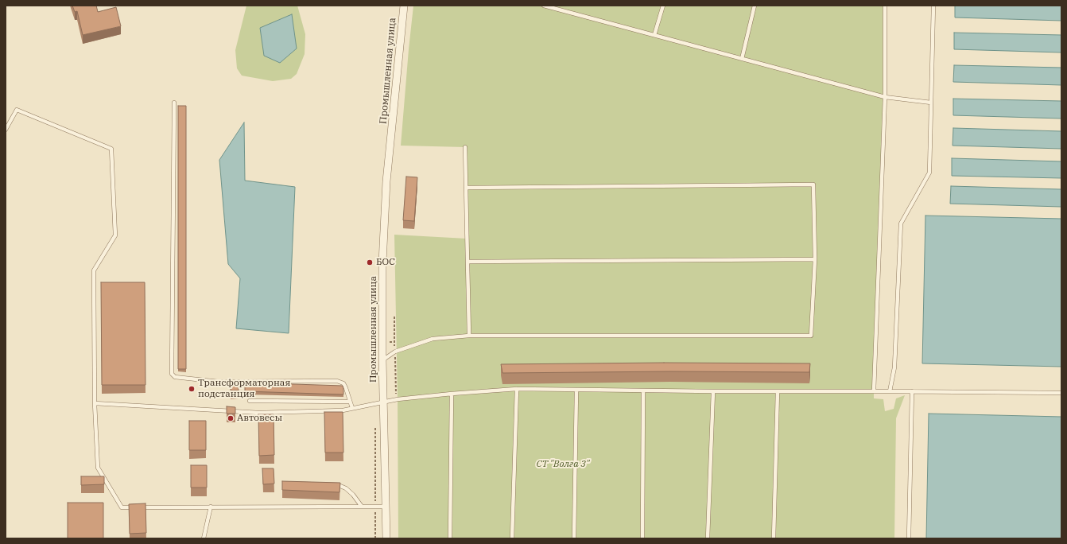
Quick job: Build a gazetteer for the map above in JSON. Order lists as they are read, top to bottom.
{
  "streets": {
    "street": ["Промышленная улица"]
  },
  "parks": ["СТ \"Волга 3\""],
  "places": ["БОС", "Трансформаторная подстанция", "Автовесы"]
}
